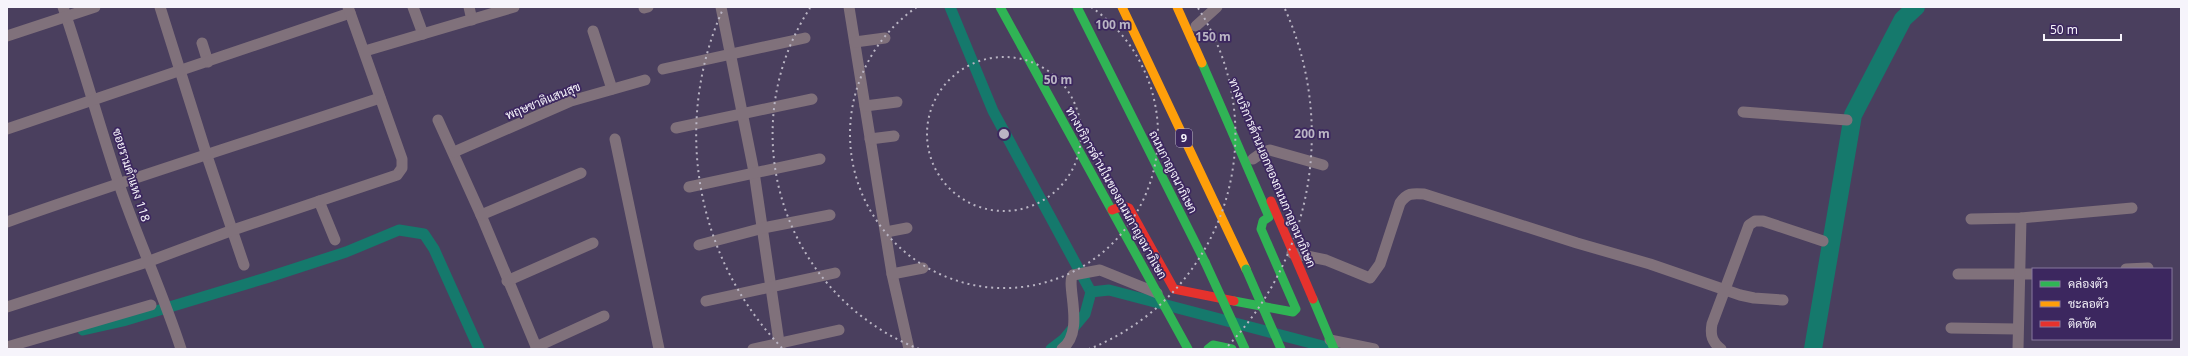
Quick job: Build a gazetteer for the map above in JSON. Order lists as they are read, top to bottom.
{
  "streets": {
    "main road": [
      "9",
      "ถนนกาญจนาภิเษก",
      "ทางบริการด้านนอกของถนนกาญจนาภิเษก",
      "ทางบริการด้านในของถนนกาญจนาภิเษก"
    ],
    "street": ["พฤษชาติแสนสุข", "ซอยรามคำแหง 118"]
  },
  "legend": ["คล่องตัว", "ชะลอตัว", "ติดขัด"],
  "scale_bar": "50 m",
  "rings": [
    "100 m",
    "150 m",
    "50 m",
    "200 m"
  ]
}
